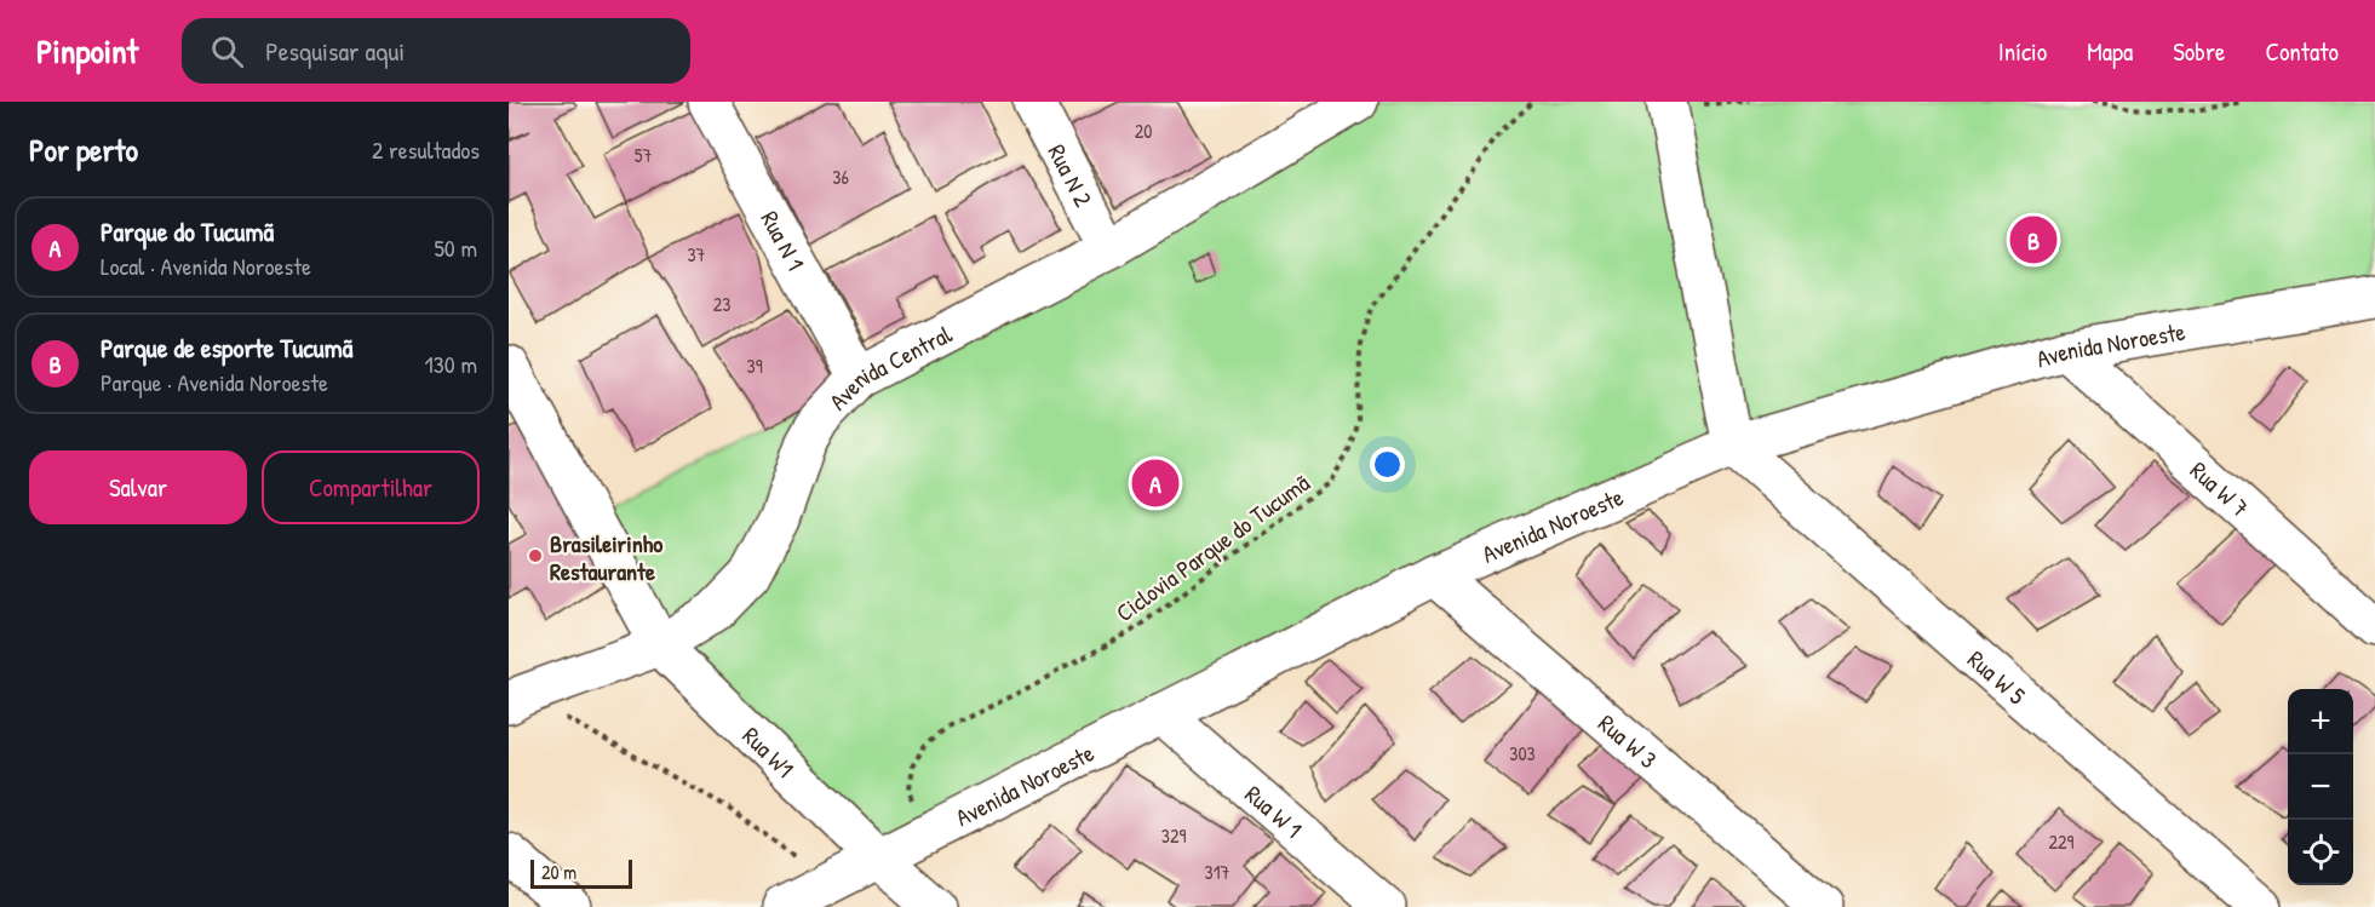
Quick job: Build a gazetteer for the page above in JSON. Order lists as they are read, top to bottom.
{
  "streets": {
    "street": [
      "Rua N 2",
      "Rua N 1",
      "Avenida Noroeste",
      "Avenida Central",
      "Rua W 7",
      "Rua W 5",
      "Rua W 3",
      "Rua W1",
      "Rua W 1"
    ],
    "path": ["Ciclovia Parque do Tucumã"]
  },
  "crossings": [
    ["Rua N 2", "Avenida Central"],
    ["Rua N 1", "Avenida Central"],
    ["Avenida Noroeste", "Rua W 7"],
    ["Avenida Noroeste", "Ciclovia Parque do Tucumã"],
    ["Avenida Noroeste", "Rua W 5"],
    ["Avenida Noroeste", "Rua W 3"],
    ["Avenida Noroeste", "Rua W1"],
    ["Avenida Noroeste", "Rua W 1"],
    ["Avenida Central", "Rua W1"]
  ],
  "places": ["Brasileirinho Restaurante"],
  "house_numbers": [
    "20",
    "57",
    "36",
    "37",
    "23",
    "39",
    "303",
    "329",
    "229",
    "317"
  ],
  "scale_bar": "20 m",
  "page": {
    "header": "Pinpoint",
    "search": "Pesquisar aqui",
    "nav": [
      "Início",
      "Mapa",
      "Sobre",
      "Contato"
    ],
    "heading": ["Por perto", "2 resultados"],
    "list": [
      {
        "mark": "A",
        "name": "Parque do Tucumã",
        "note": "Local · Avenida Noroeste",
        "value": "50 m"
      },
      {
        "mark": "B",
        "name": "Parque de esporte Tucumã",
        "note": "Parque · Avenida Noroeste",
        "value": "130 m"
      }
    ],
    "pins": ["B", "A"],
    "buttons": ["Salvar", "Compartilhar"],
    "map_buttons": ["+", "−"],
    "scale": "20 m"
  }
}
